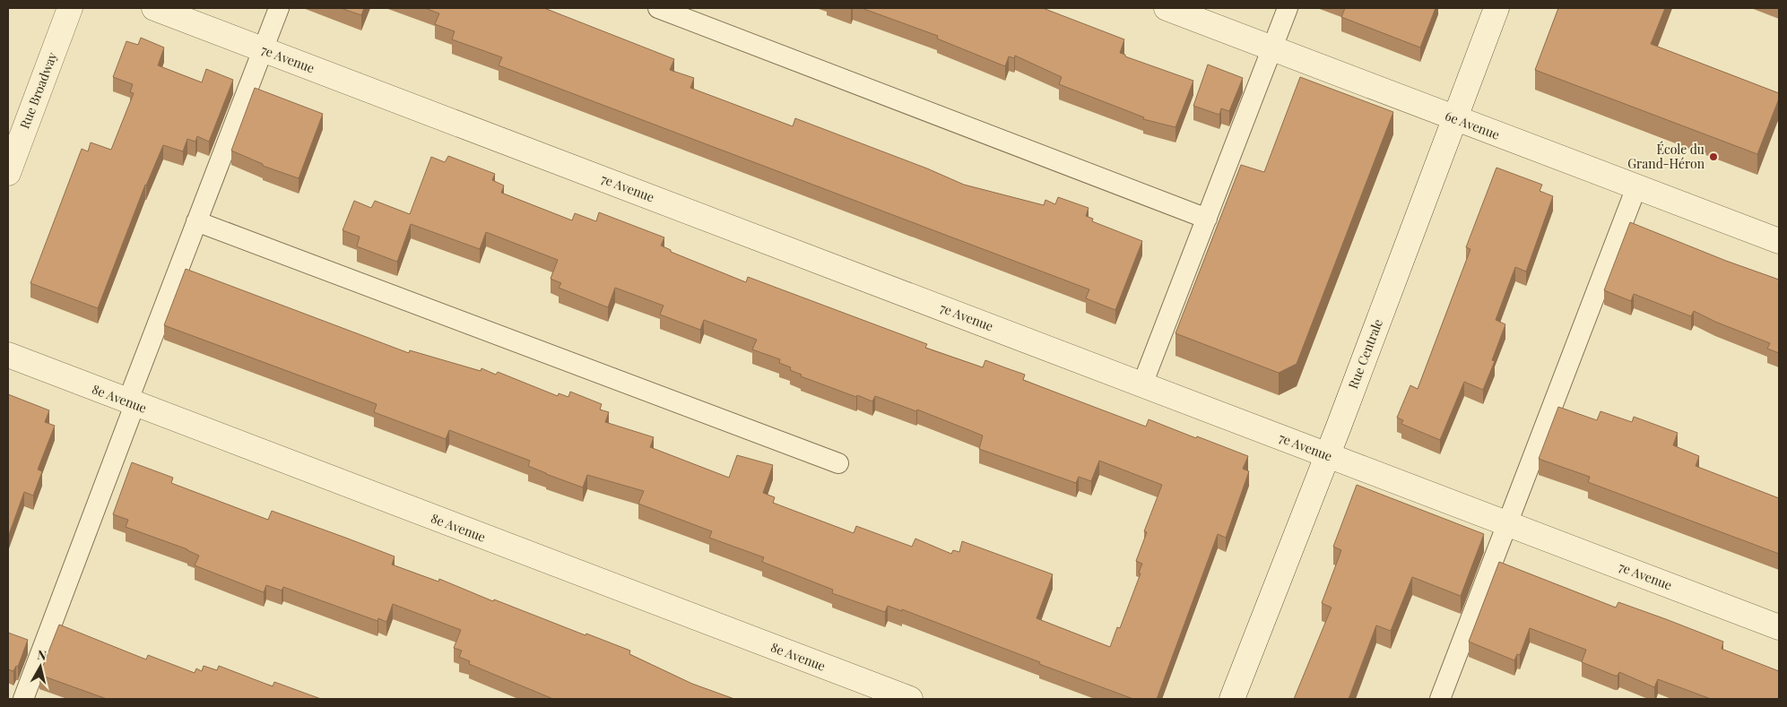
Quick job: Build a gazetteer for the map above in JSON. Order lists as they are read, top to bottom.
{
  "streets": {
    "street": [
      "7e Avenue",
      "Rue Broadway",
      "6e Avenue",
      "Rue Centrale",
      "8e Avenue"
    ]
  },
  "crossings": [
    ["7e Avenue", "Rue Centrale"],
    ["6e Avenue", "Rue Centrale"]
  ],
  "places": ["École du Grand-Héron"],
  "north": "top"
}
